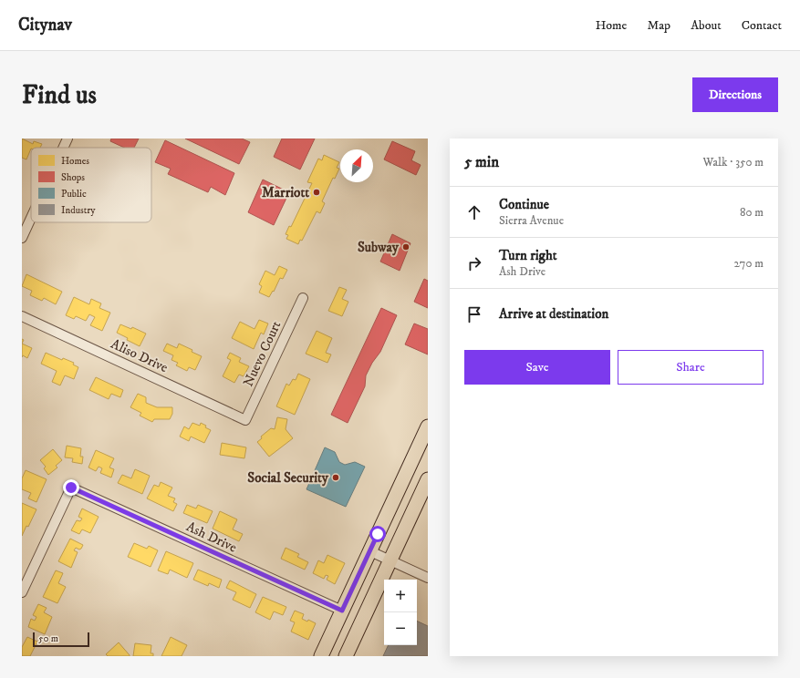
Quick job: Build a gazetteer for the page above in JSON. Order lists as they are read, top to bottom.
{
  "streets": {
    "street": ["Nuevo Court", "Aliso Drive", "Ash Drive"]
  },
  "crossings": [
    ["Nuevo Court", "Aliso Drive"]
  ],
  "places": ["Marriott", "Subway", "Social Security"],
  "legend": [
    "Homes",
    "Shops",
    "Public",
    "Industry"
  ],
  "scale_bar": "50 m",
  "north": "top right",
  "page": {
    "header": "Citynav",
    "nav": [
      "Home",
      "Map",
      "About",
      "Contact"
    ],
    "buttons": [
      "Directions",
      ["Save", "Share"]
    ],
    "title": "Find us",
    "heading": ["5 min", "Walk · 350 m"],
    "list": [
      ["Continue", "Sierra Avenue", "80 m"],
      ["Turn right", "Ash Drive", "270 m"],
      "Arrive at destination"
    ],
    "map_buttons": ["+", "−"],
    "scale": "50 m"
  }
}
